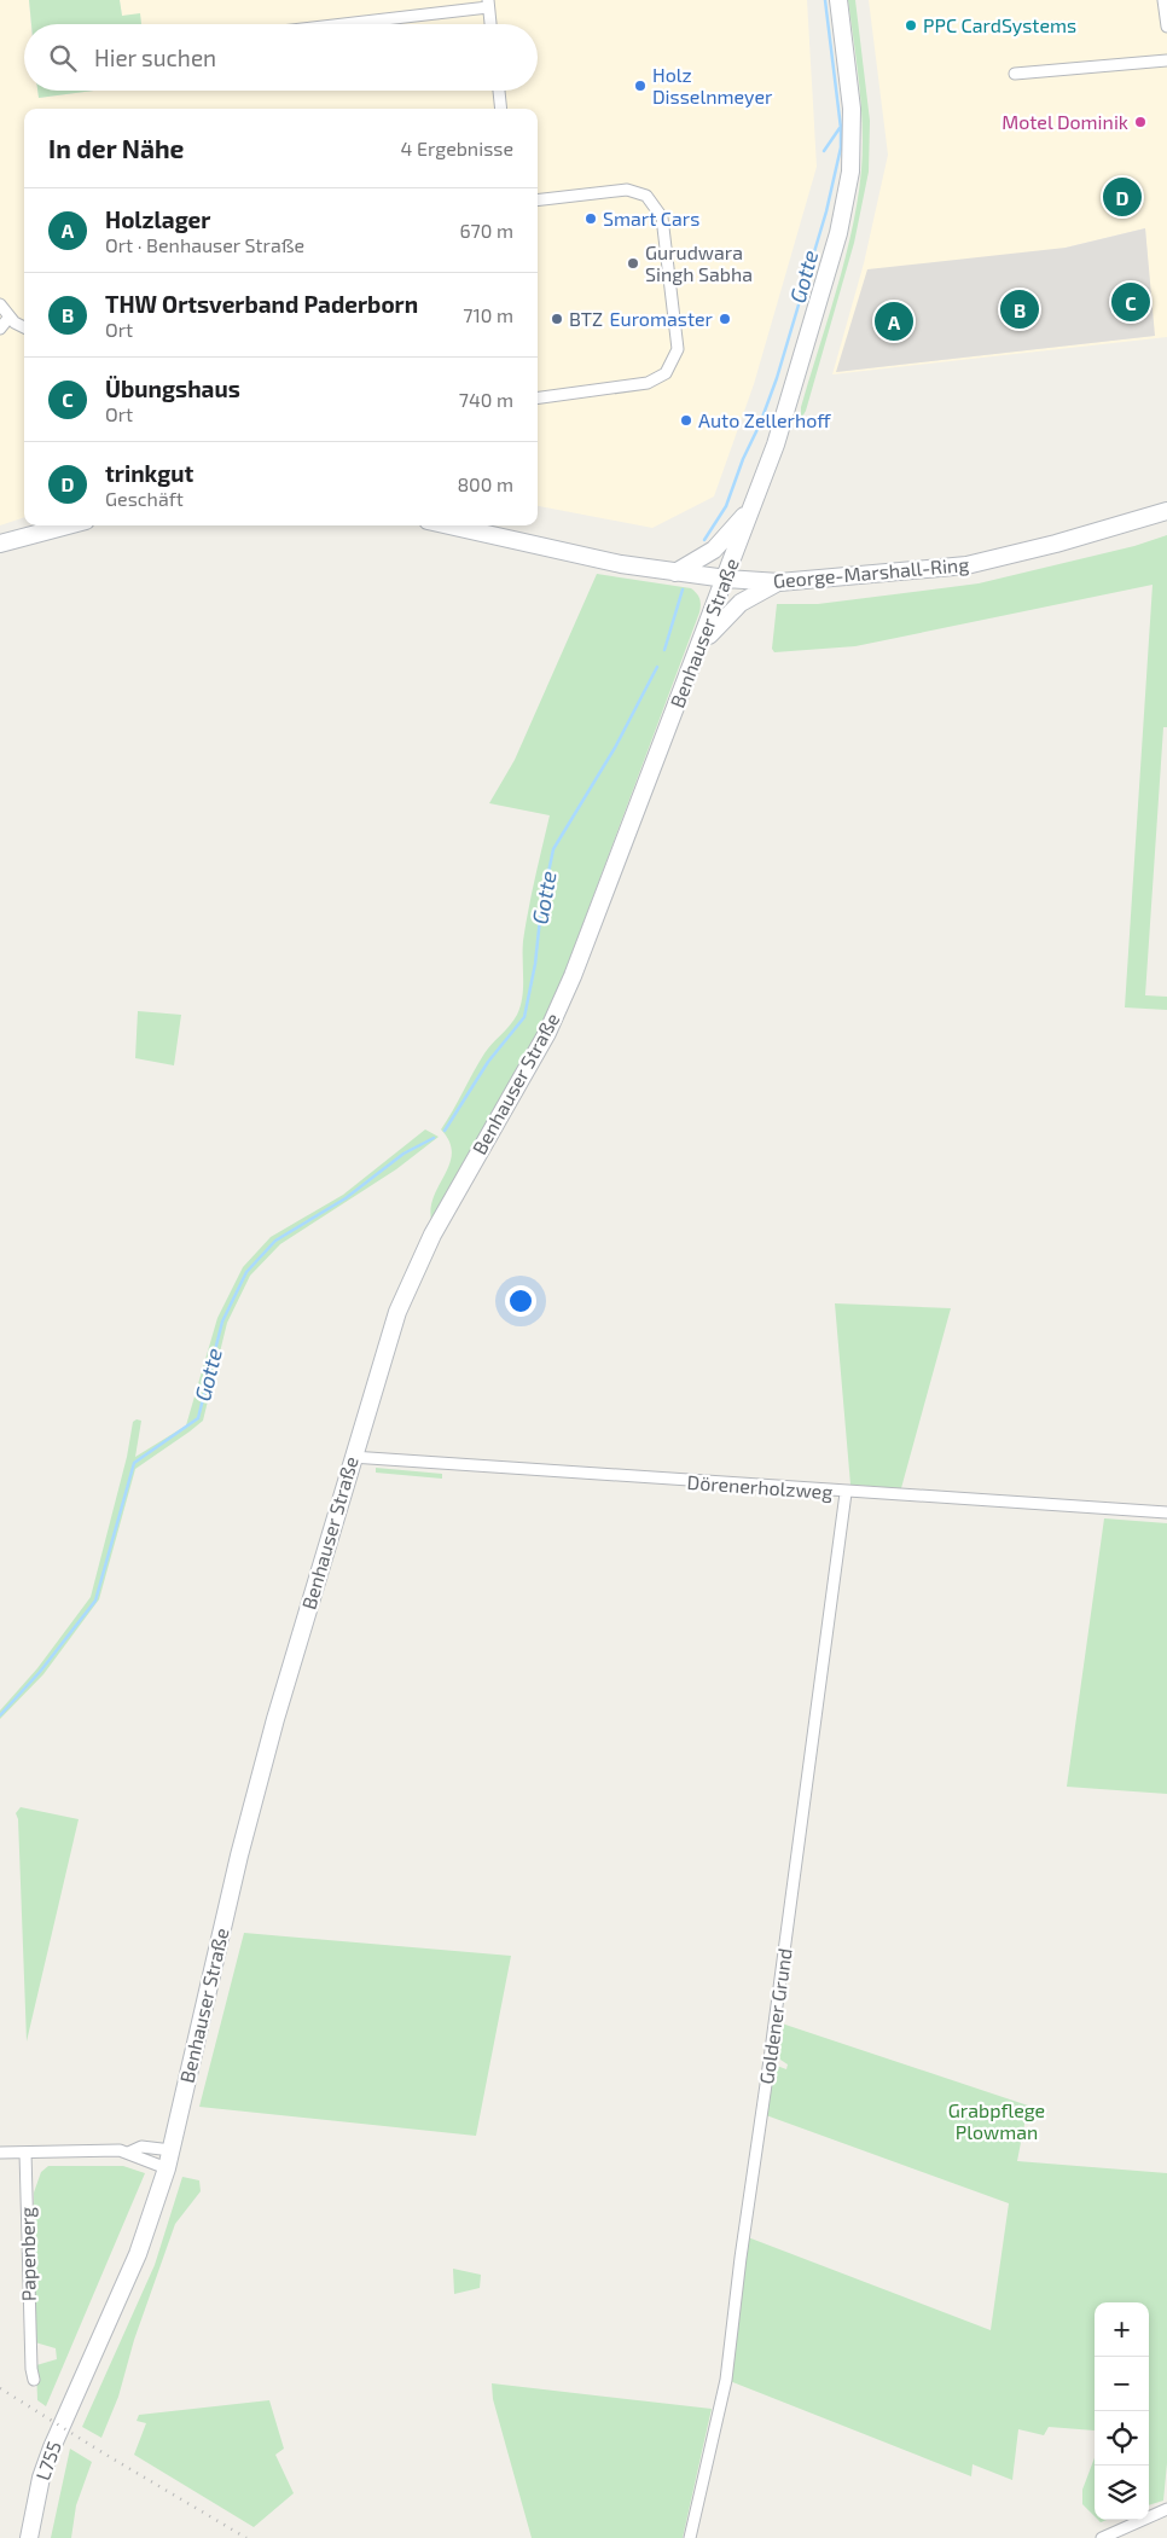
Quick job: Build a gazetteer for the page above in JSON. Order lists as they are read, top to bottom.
{
  "streets": {
    "main road": ["George-Marshall-Ring", "Benhauser Straße", "L755"],
    "street": ["Dörenerholzweg", "Goldener Grund", "Papenberg"]
  },
  "crossings": [
    ["George-Marshall-Ring", "Benhauser Straße"],
    ["Benhauser Straße", "Dörenerholzweg"],
    ["Benhauser Straße", "L755"],
    ["Dörenerholzweg", "Goldener Grund"]
  ],
  "water": ["Gotte"],
  "parks": ["Grabpflege Plowman"],
  "places": [
    "PPC CardSystems",
    "Holz Disselnmeyer",
    "Motel Dominik",
    "Smart Cars",
    "Gurudwara Singh Sabha",
    "BTZ",
    "Euromaster",
    "Auto Zellerhoff"
  ],
  "page": {
    "search": "Hier suchen",
    "heading": ["In der Nähe", "4 Ergebnisse"],
    "pins": [
      "D",
      "C",
      "B",
      "A"
    ],
    "list": [
      {
        "mark": "A",
        "name": "Holzlager",
        "note": "Ort · Benhauser Straße",
        "value": "670 m"
      },
      {
        "mark": "B",
        "name": "THW Ortsverband Paderborn",
        "note": "Ort",
        "value": "710 m"
      },
      {
        "mark": "C",
        "name": "Übungshaus",
        "note": "Ort",
        "value": "740 m"
      },
      {
        "mark": "D",
        "name": "trinkgut",
        "note": "Geschäft",
        "value": "800 m"
      }
    ],
    "map_buttons": ["+", "−"]
  }
}
